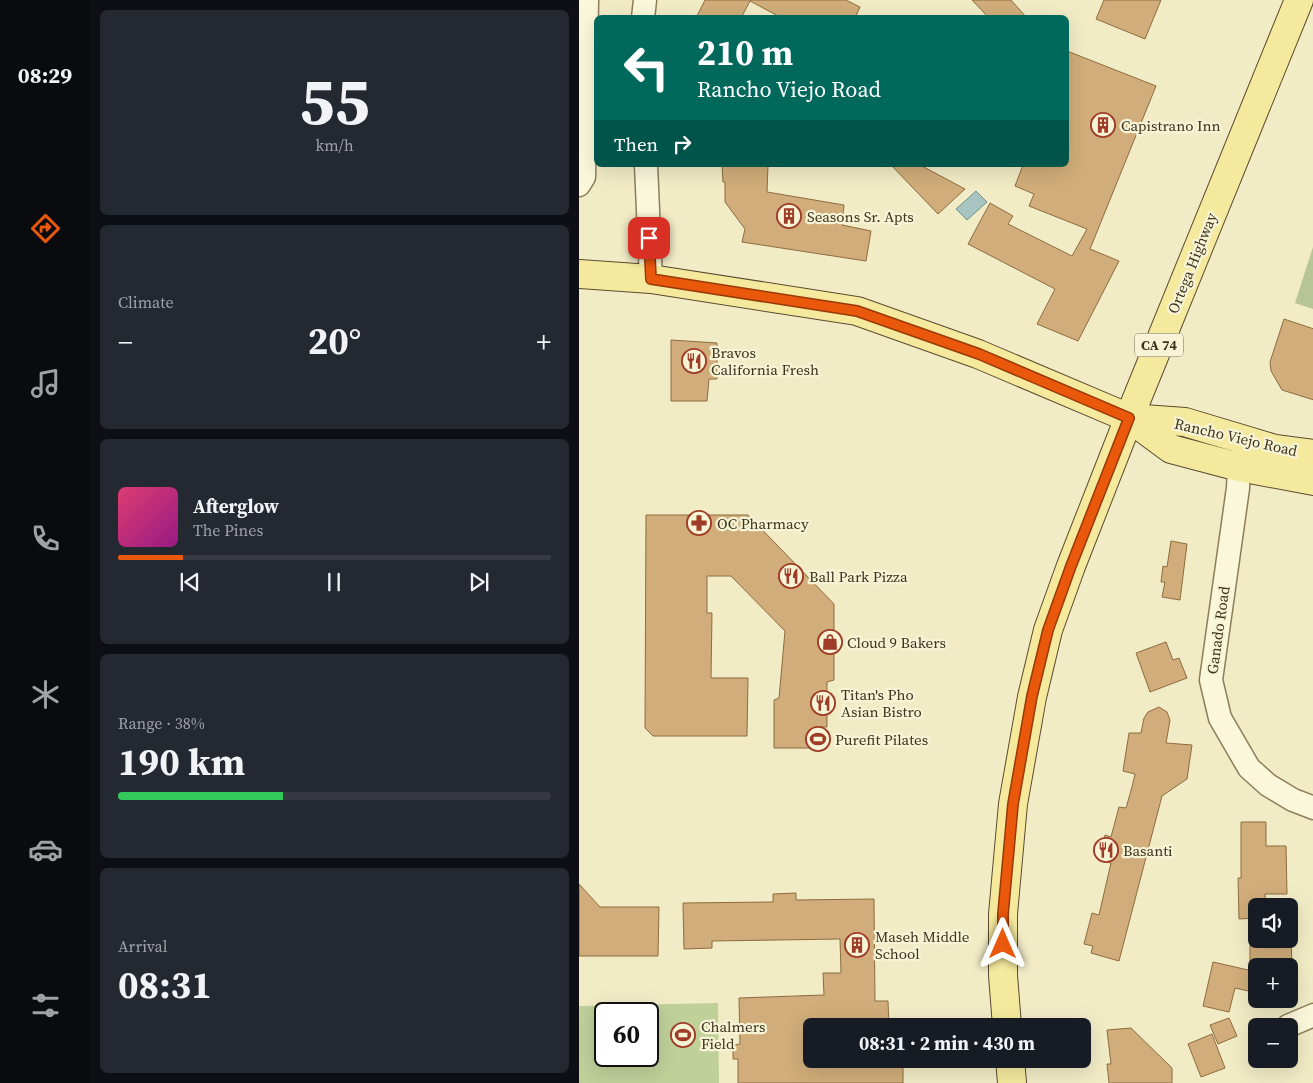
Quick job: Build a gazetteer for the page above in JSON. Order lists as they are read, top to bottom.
{
  "streets": {
    "main road": ["Ortega Highway", "CA 74", "Rancho Viejo Road"],
    "street": ["Ganado Road"]
  },
  "crossings": [
    ["Ortega Highway", "Rancho Viejo Road"],
    ["Rancho Viejo Road", "Ganado Road"]
  ],
  "places": {
    "building": ["Capistrano Inn", "Seasons Sr. Apts", "Maseh Middle School"],
    "restaurant": [
      "Bravos California Fresh",
      "Ball Park Pizza",
      "Titan's Pho Asian Bistro",
      "Basanti"
    ],
    "pharmacy": ["OC Pharmacy"],
    "shop": ["Cloud 9 Bakers"],
    "sports": ["Purefit Pilates", "Chalmers Field"]
  },
  "page": {
    "tabs": "08:29",
    "tile": [
      ["55", "km/h"],
      "Climate",
      ["Range · 38%", "190 km"],
      ["Arrival", "08:31"]
    ],
    "turn": ["210 m", "Rancho Viejo Road"],
    "then": "Then",
    "heat": ["−", "20°", "+"],
    "song": ["Afterglow", "The Pines"],
    "map_buttons": ["+", "−"],
    "limit": "60",
    "trip": "08:31 · 2 min · 430 m"
  }
}
